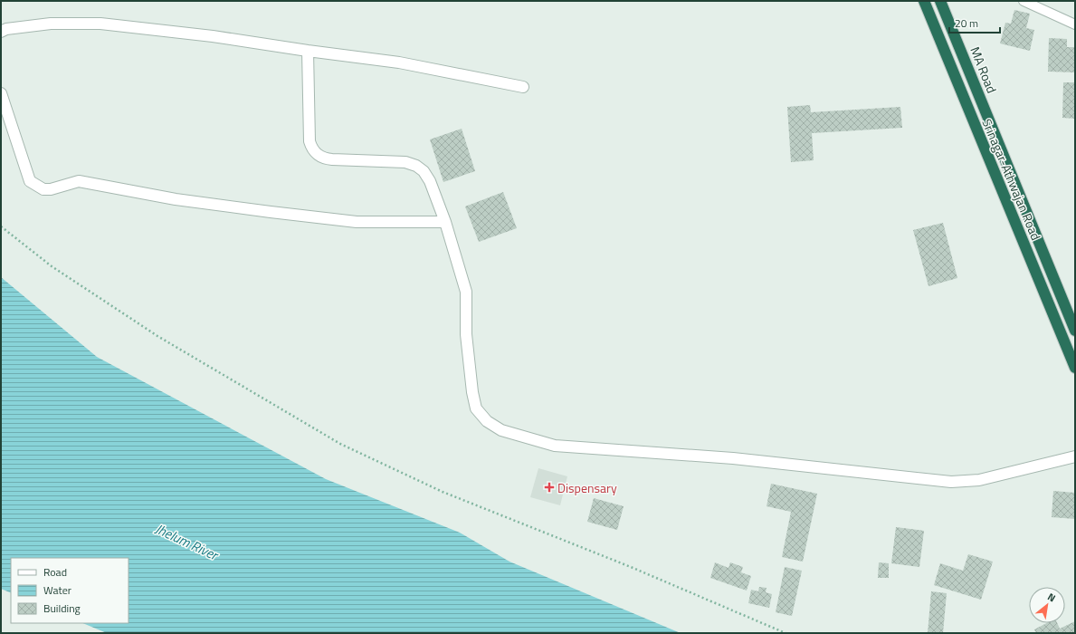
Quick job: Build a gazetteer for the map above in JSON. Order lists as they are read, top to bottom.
{
  "streets": {
    "highway": ["MA Road", "Srinagar-Athwajan Road"]
  },
  "water": ["Jhelum River"],
  "places": {
    "health": ["Dispensary"]
  },
  "legend": ["Road", "Water", "Building"],
  "scale_bar": "20 m",
  "north": "top right"
}
